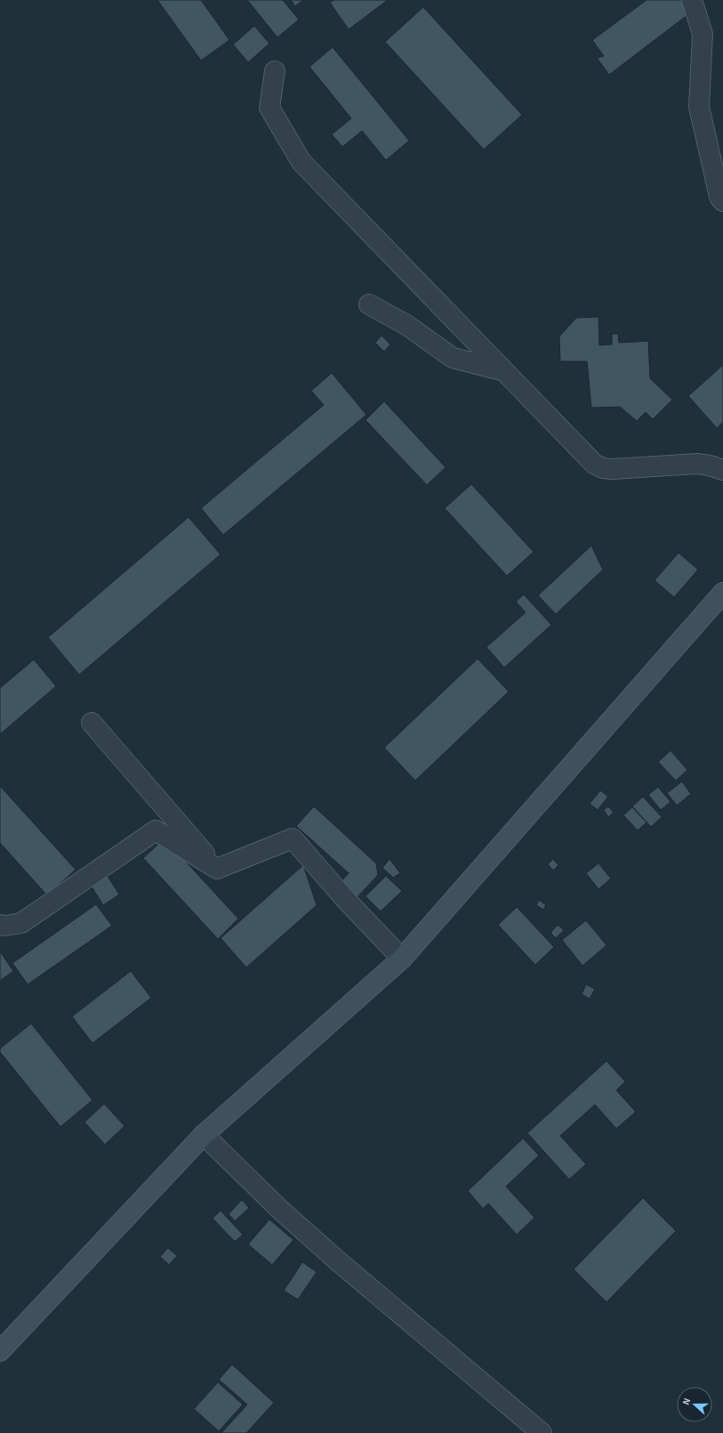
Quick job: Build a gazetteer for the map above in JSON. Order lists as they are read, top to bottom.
{
  "north": "left"
}
